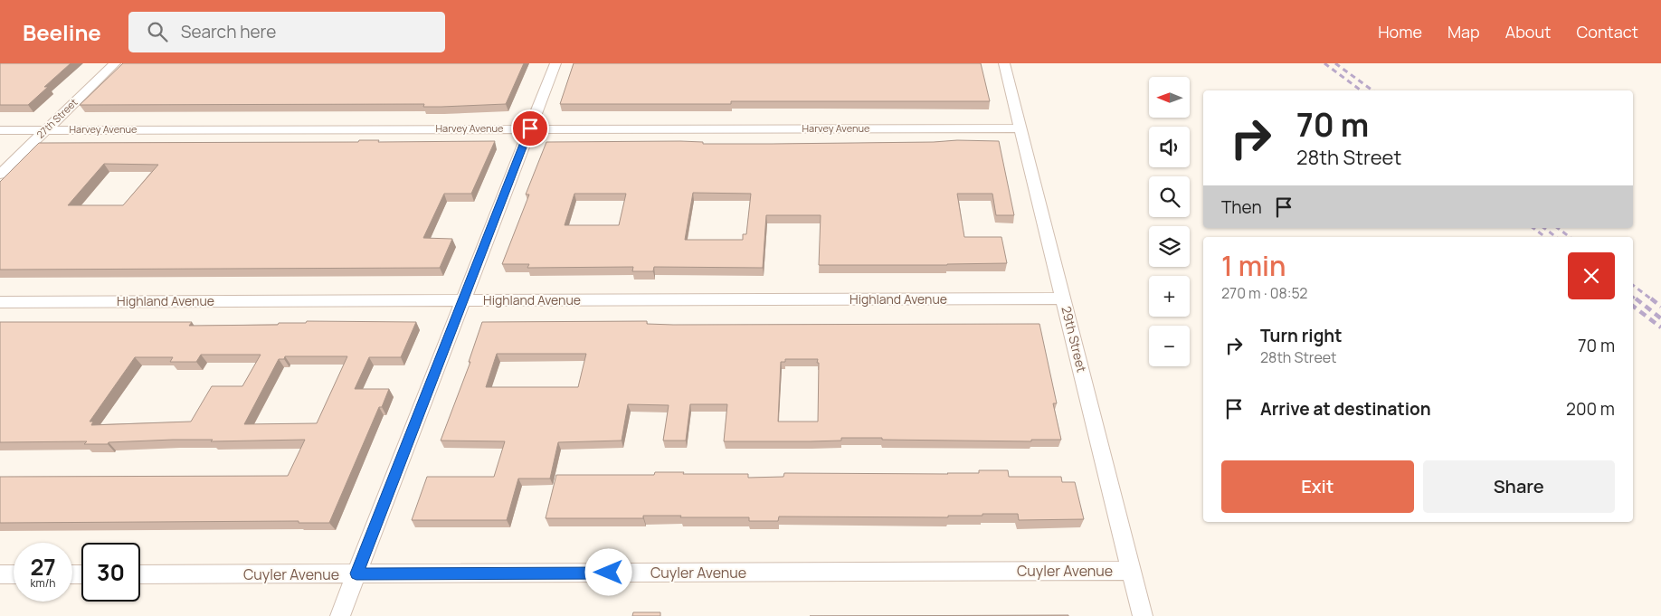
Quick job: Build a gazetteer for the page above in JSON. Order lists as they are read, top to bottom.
{
  "streets": {
    "street": [
      "27th Street",
      "Harvey Avenue",
      "Highland Avenue",
      "29th Street",
      "Cuyler Avenue"
    ]
  },
  "crossings": [
    ["27th Street", "Harvey Avenue"],
    ["Harvey Avenue", "29th Street"],
    ["Highland Avenue", "29th Street"],
    ["29th Street", "Cuyler Avenue"]
  ],
  "north": "left",
  "page": {
    "header": "Beeline",
    "search": "Search here",
    "nav": [
      "Home",
      "Map",
      "About",
      "Contact"
    ],
    "map_buttons": ["+", "−"],
    "turn": ["70 m", "28th Street"],
    "then": "Then",
    "heading": ["1 min", "270 m · 08:52"],
    "list": [
      {
        "name": "Turn right",
        "note": "28th Street",
        "value": "70 m"
      },
      {
        "name": "Arrive at destination",
        "value": "200 m"
      }
    ],
    "buttons": ["Exit", "Share"],
    "speed": "27 km/h",
    "limit": "30"
  }
}
